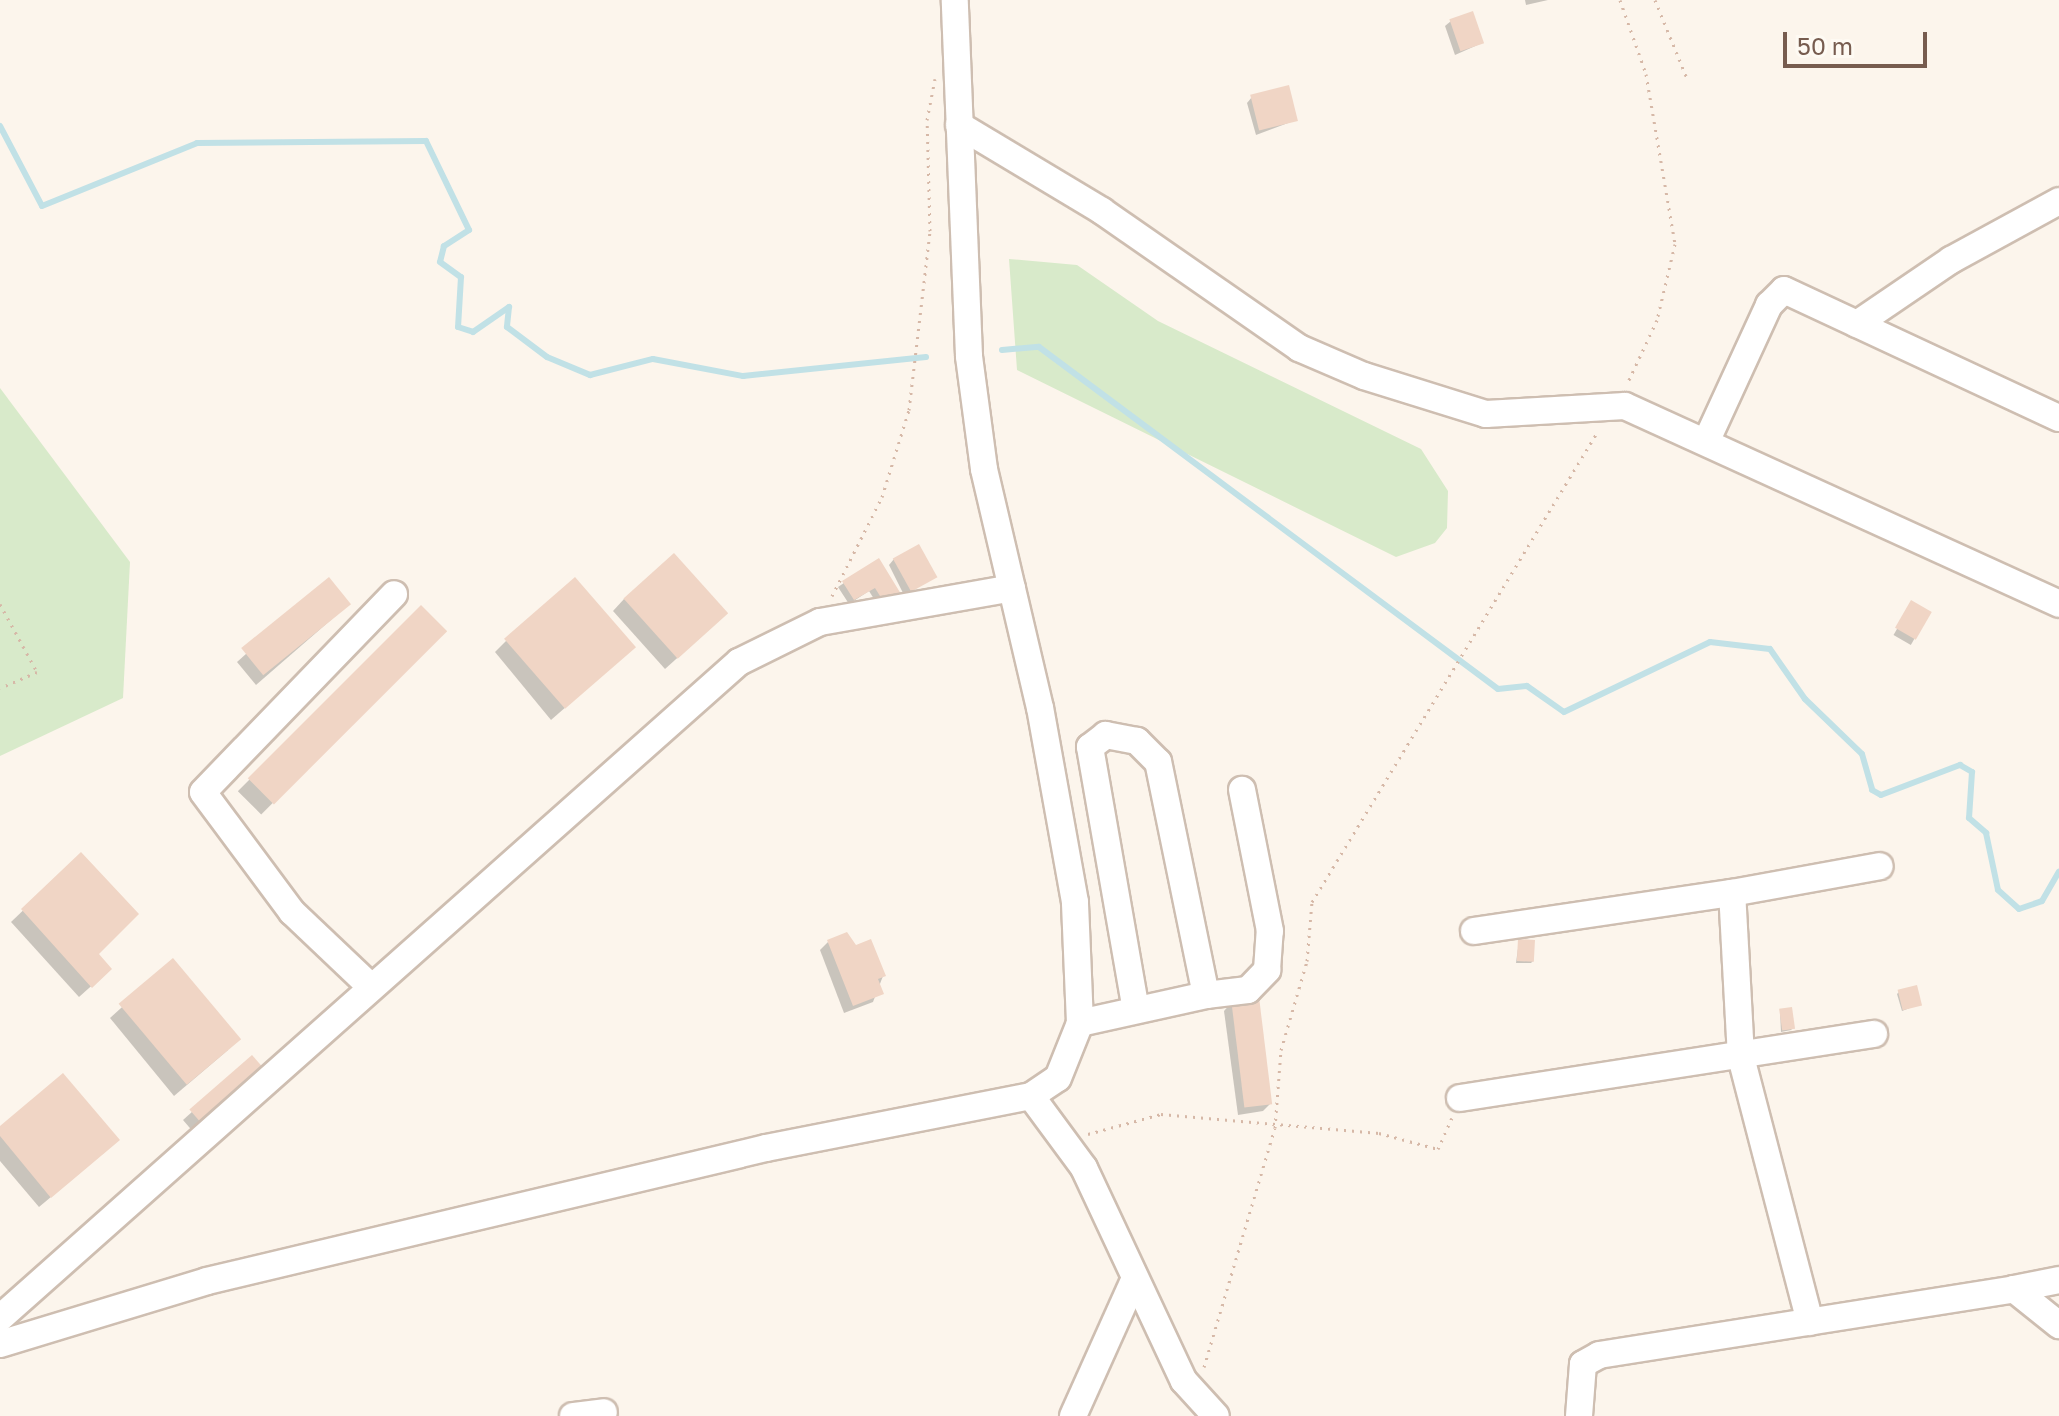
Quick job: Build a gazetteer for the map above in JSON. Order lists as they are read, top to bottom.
{
  "scale_bar": "50 m"
}
